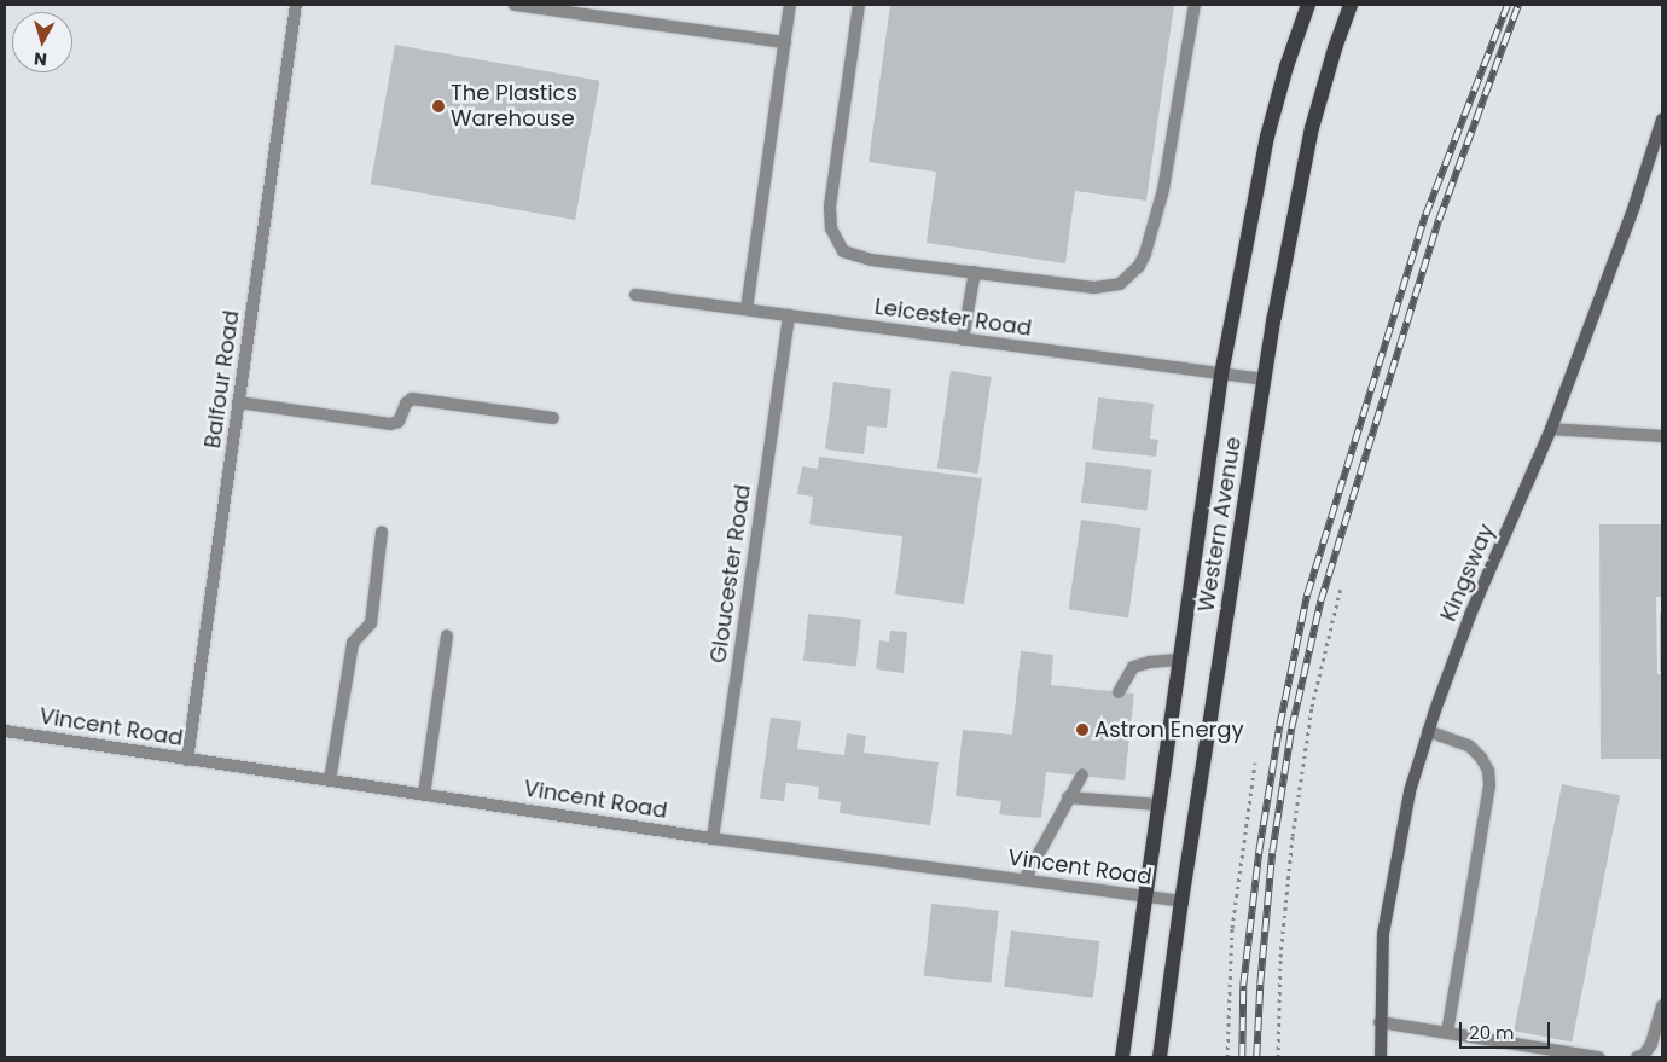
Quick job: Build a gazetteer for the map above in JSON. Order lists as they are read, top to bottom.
{
  "streets": {
    "main road": ["Western Avenue", "Kingsway"],
    "street": [
      "Leicester Road",
      "Balfour Road",
      "Gloucester Road",
      "Vincent Road"
    ]
  },
  "crossings": [
    ["Leicester Road", "Western Avenue"],
    ["Leicester Road", "Gloucester Road"],
    ["Balfour Road", "Vincent Road"],
    ["Western Avenue", "Vincent Road"],
    ["Gloucester Road", "Vincent Road"]
  ],
  "places": ["The Plastics Warehouse", "Astron Energy"],
  "scale_bar": "20 m",
  "north": "bottom"
}
